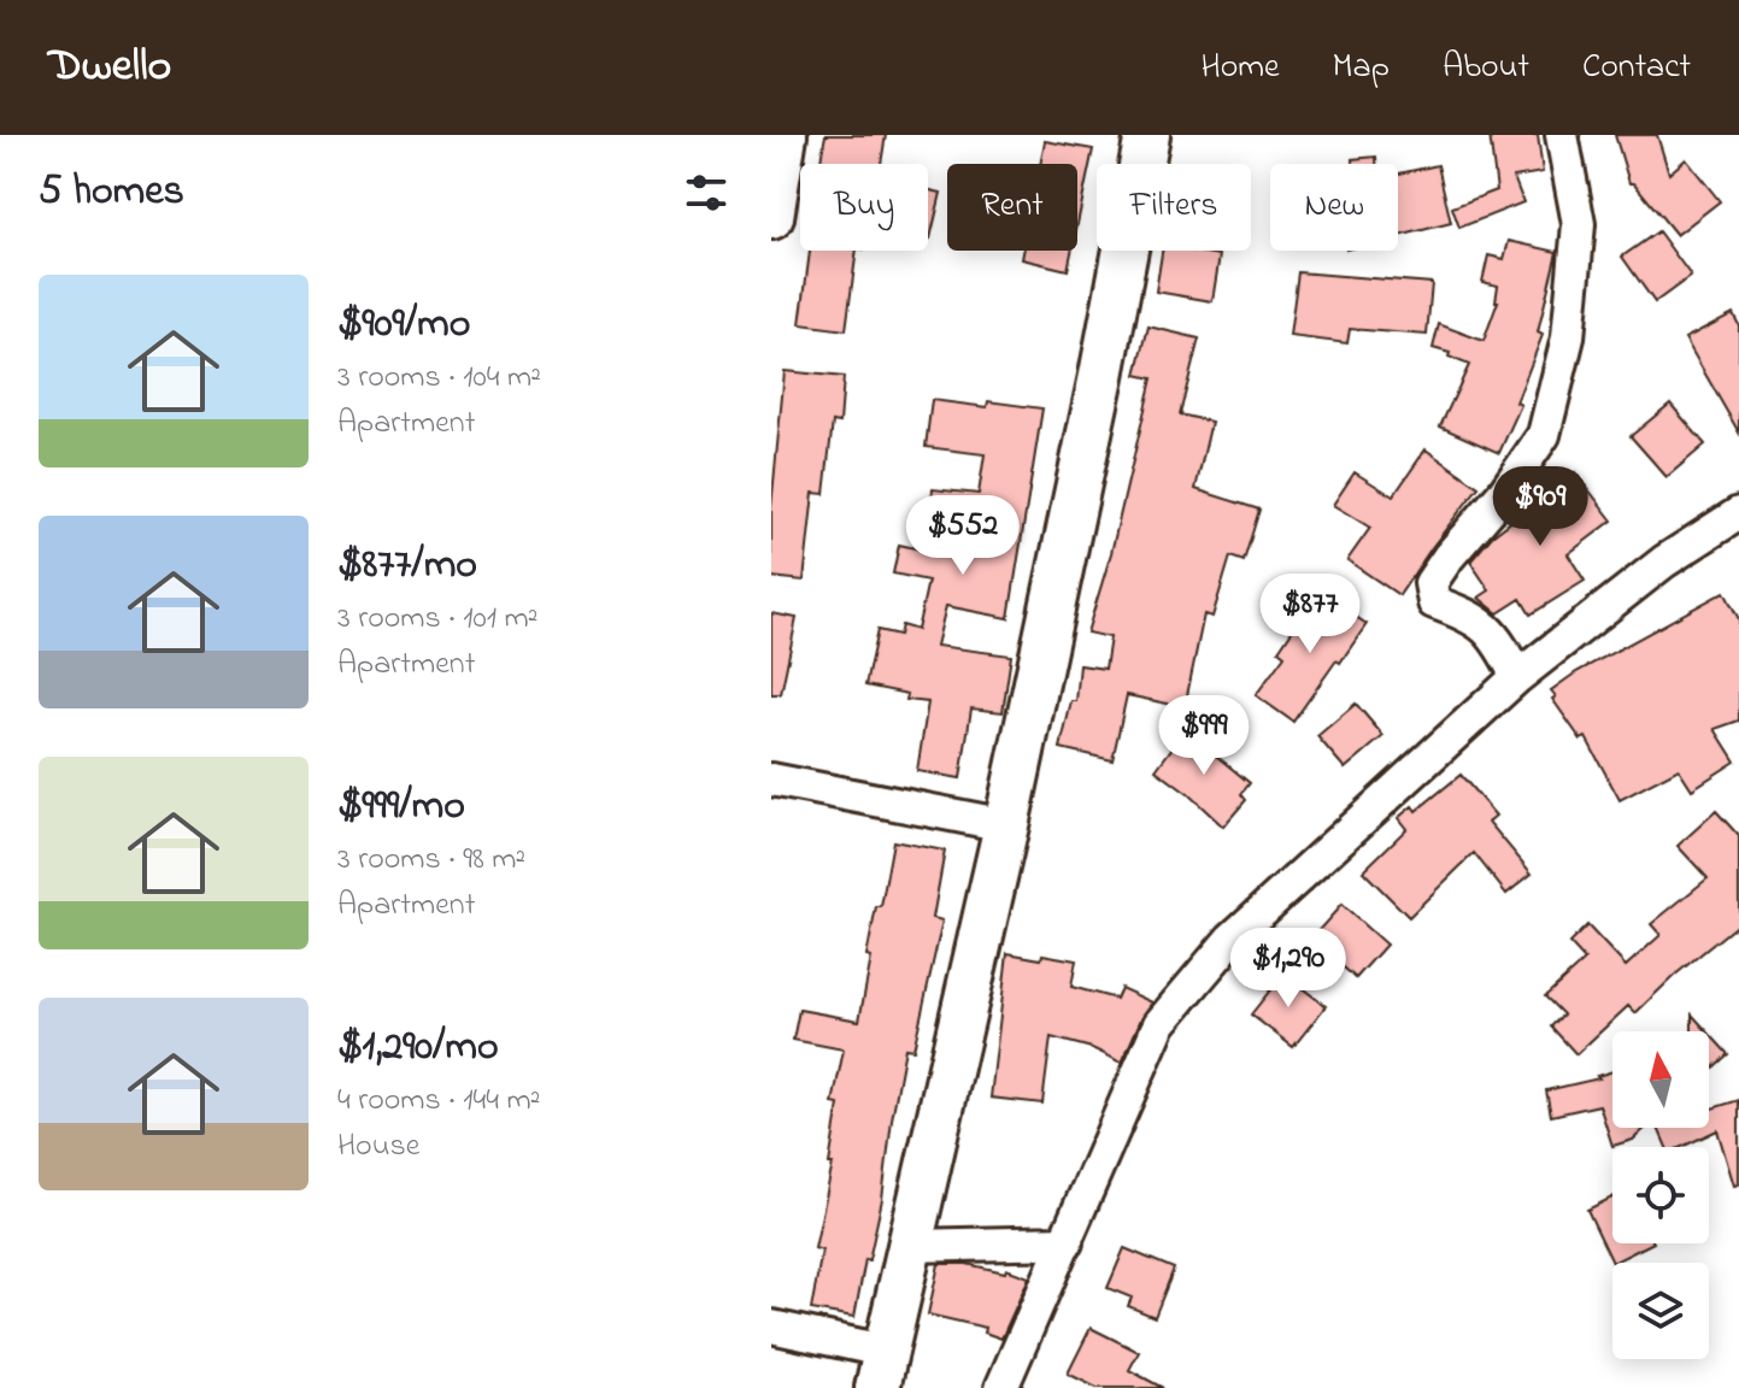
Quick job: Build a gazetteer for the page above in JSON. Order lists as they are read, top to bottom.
{
  "north": "top",
  "page": {
    "header": "Dwello",
    "nav": [
      "Home",
      "Map",
      "About",
      "Contact"
    ],
    "heading": "5 homes",
    "chip": [
      "Buy",
      "Rent",
      "Filters",
      "New"
    ],
    "list": [
      {
        "name": "$909/mo",
        "note": "3 rooms · 104 m² · Apartment"
      },
      {
        "name": "$877/mo",
        "note": "3 rooms · 101 m² · Apartment"
      },
      {
        "name": "$999/mo",
        "note": "3 rooms · 98 m² · Apartment"
      },
      {
        "name": "$1,290/mo",
        "note": "4 rooms · 144 m² · House"
      }
    ],
    "price": [
      "$909",
      "$552",
      "$877",
      "$999",
      "$1,290"
    ]
  }
}
